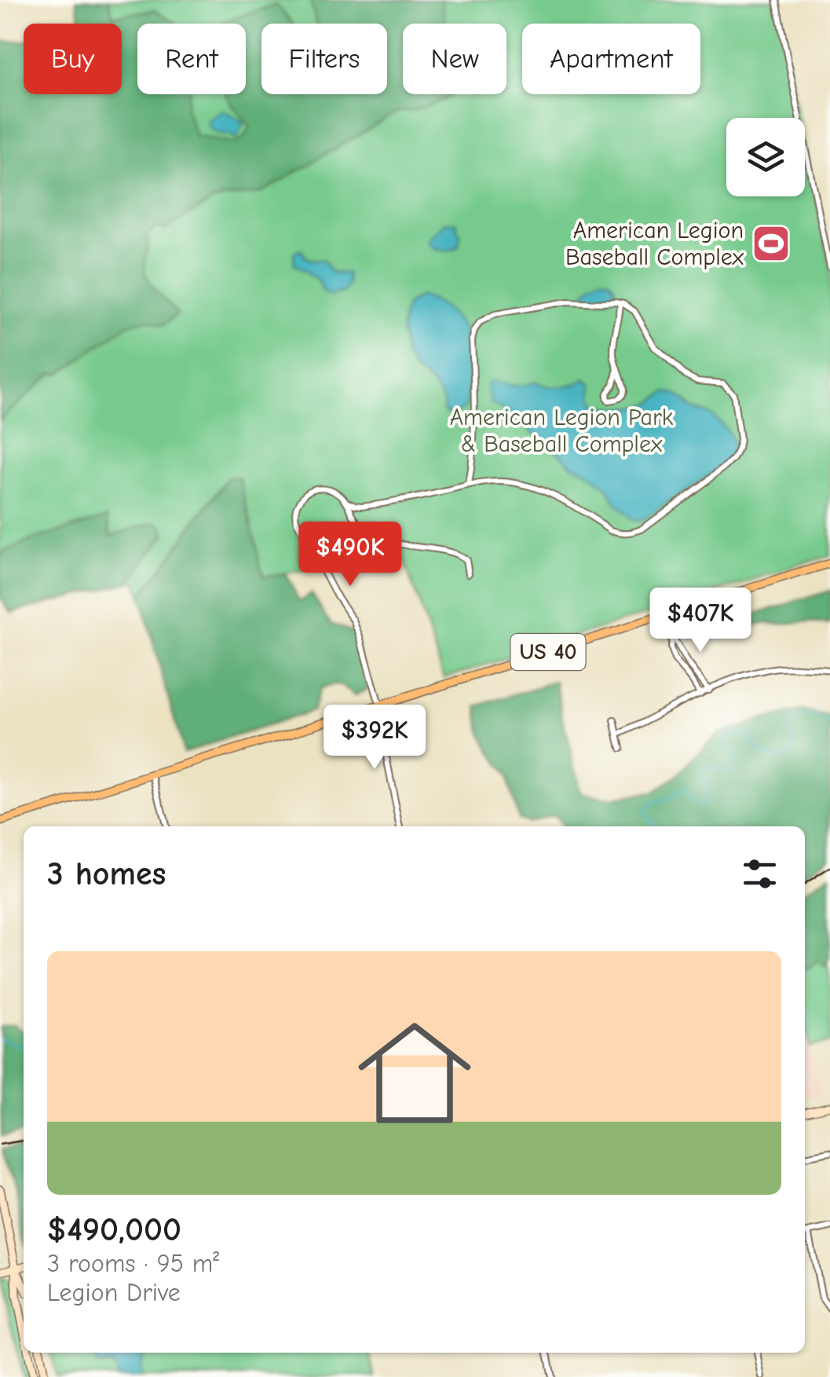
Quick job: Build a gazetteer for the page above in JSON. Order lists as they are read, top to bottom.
{
  "streets": {
    "main road": ["US 40"]
  },
  "parks": ["American Legion Park & Baseball Complex"],
  "places": {
    "sports": ["American Legion Baseball Complex"]
  },
  "page": {
    "chip": [
      "Buy",
      "Rent",
      "Filters",
      "New",
      "Apartment"
    ],
    "price": ["$490K", "$407K", "$392K"],
    "heading": "3 homes",
    "list": [
      {
        "name": "$490,000",
        "note": "3 rooms · 95 m² · Legion Drive"
      }
    ]
  }
}
